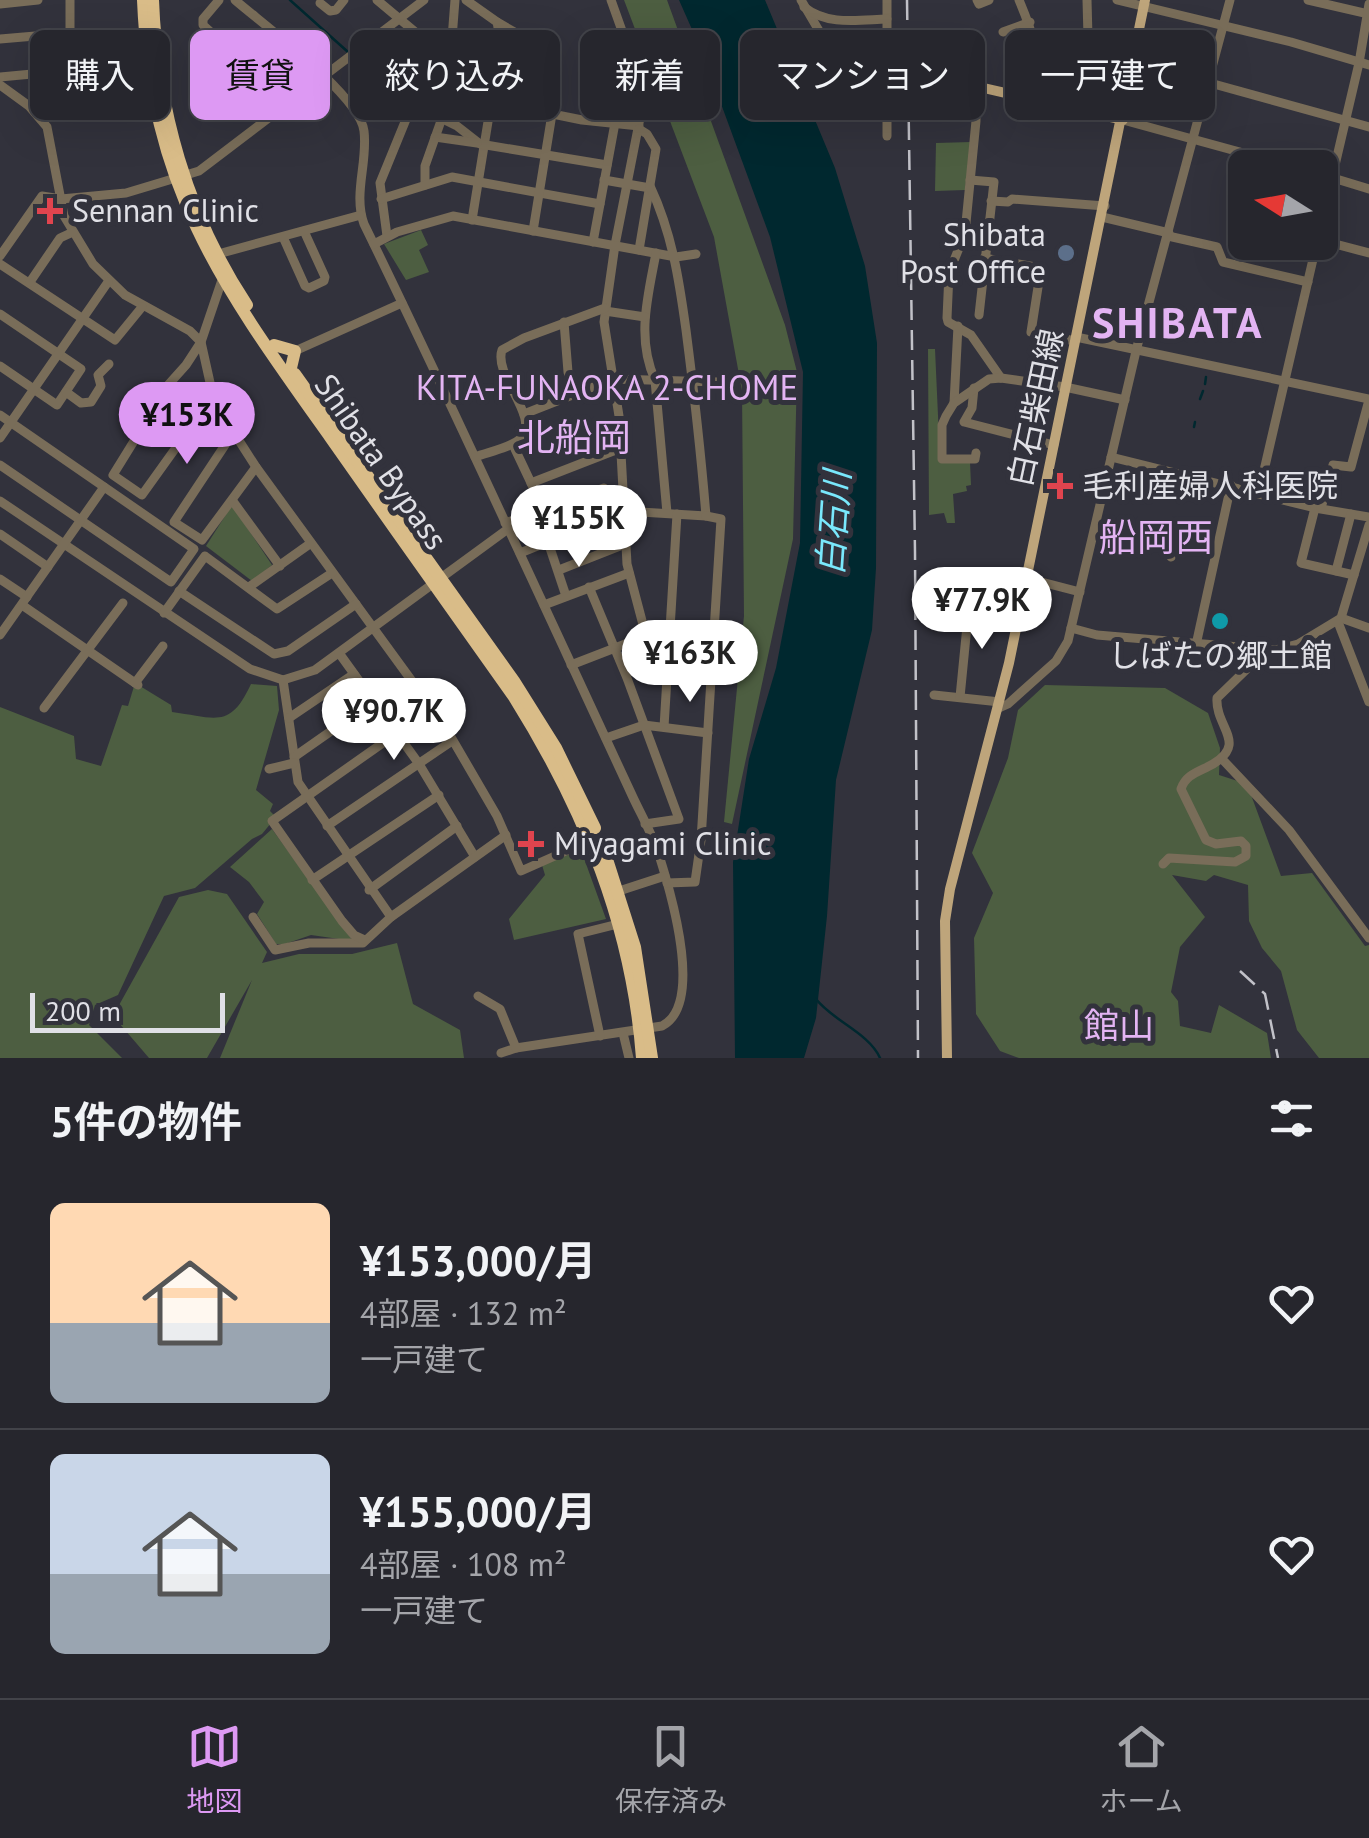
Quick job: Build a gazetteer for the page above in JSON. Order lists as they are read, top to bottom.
{
  "streets": {
    "highway": ["Shibata Bypass"],
    "main road": ["白石柴田線"]
  },
  "districts": [
    "SHIBATA",
    "KITA-FUNAOKA 2-CHOME",
    "北船岡",
    "船岡西",
    "館山"
  ],
  "water": ["白石川"],
  "places": {
    "health": ["Sennan Clinic", "毛利産婦人科医院", "Miyagami Clinic"],
    "other": ["Shibata Post Office", "しばたの郷土館"]
  },
  "scale_bar": "200 m",
  "north": "left",
  "page": {
    "chip": [
      "購入",
      "賃貸",
      "絞り込み",
      "新着",
      "マンション",
      "一戸建て"
    ],
    "price": [
      "¥153K",
      "¥155K",
      "¥77.9K",
      "¥163K",
      "¥90.7K"
    ],
    "scale": "200 m",
    "heading": "5件の物件",
    "list": [
      {
        "name": "¥153,000/月",
        "note": "4部屋 · 132 m² · 一戸建て"
      },
      {
        "name": "¥155,000/月",
        "note": "4部屋 · 108 m² · 一戸建て"
      }
    ],
    "tabs": ["地図", "保存済み", "ホーム"]
  }
}
